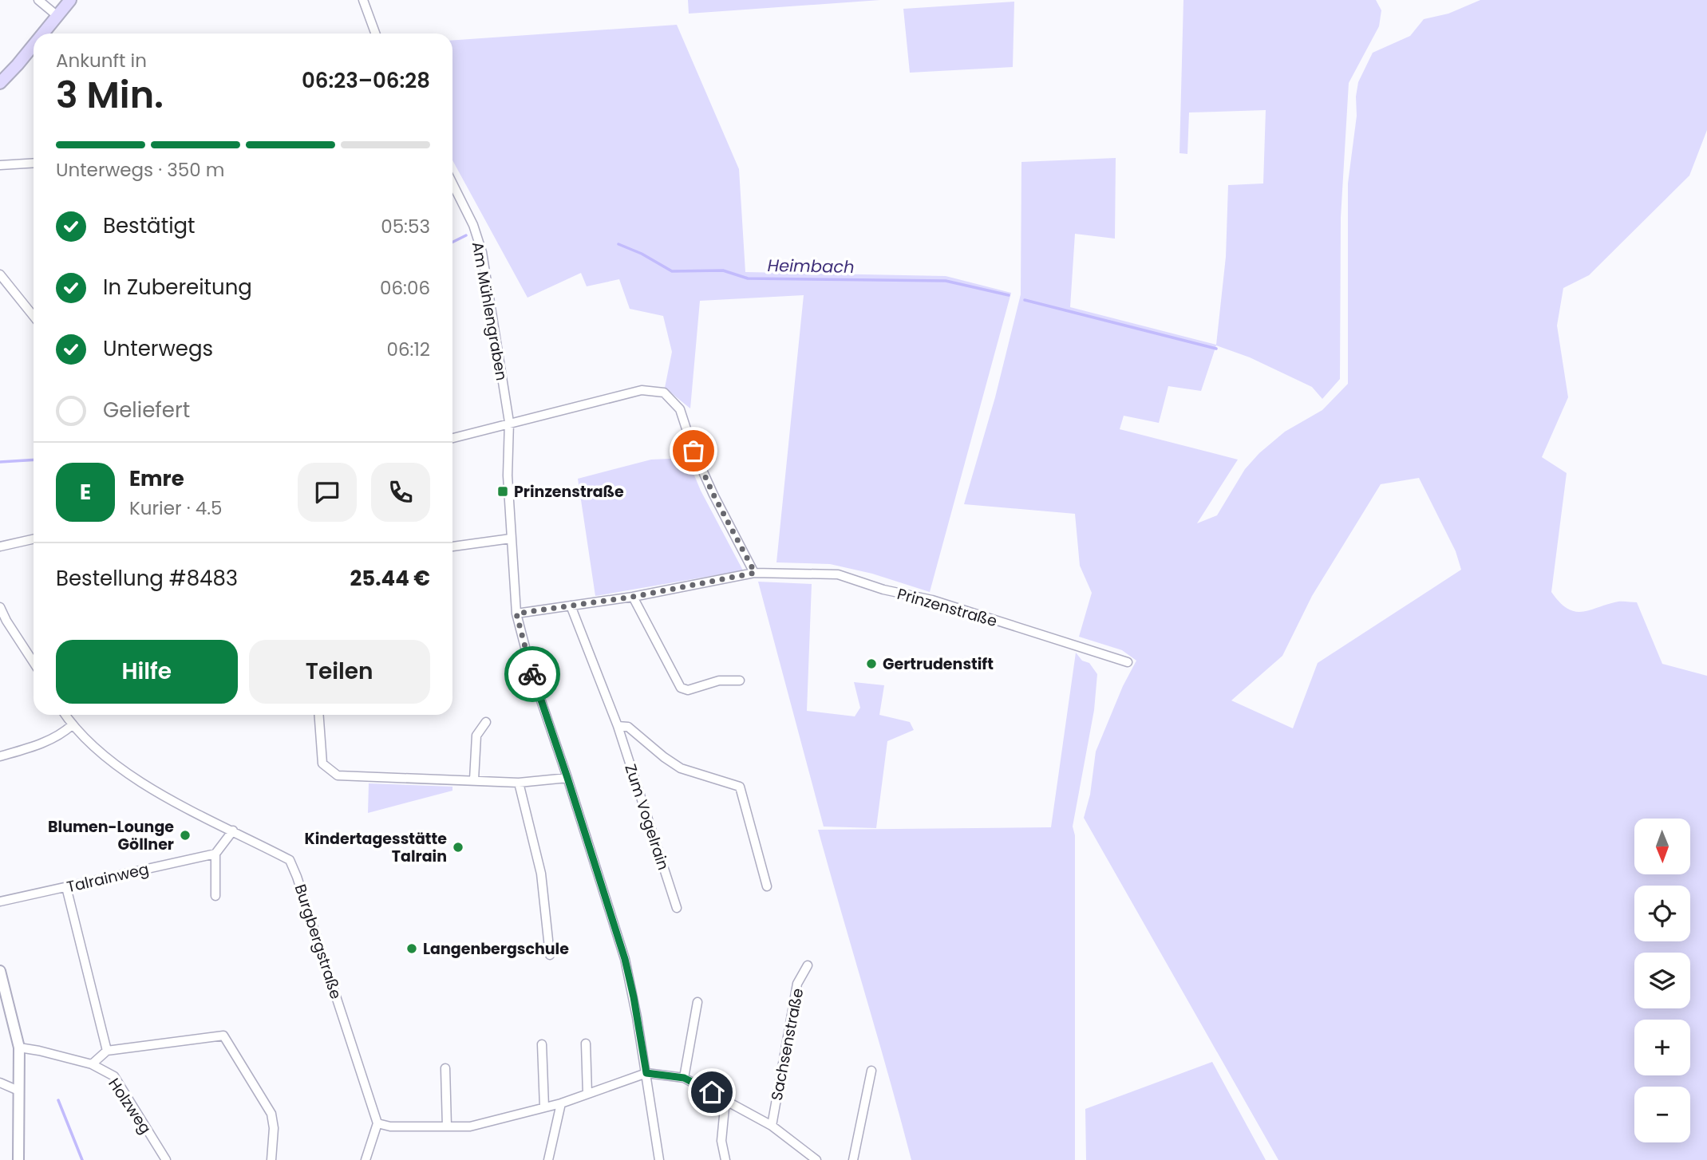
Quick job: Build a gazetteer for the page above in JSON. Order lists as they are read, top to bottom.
{
  "streets": {
    "street": [
      "Am Mühlengraben",
      "Prinzenstraße",
      "Zum Vogelrain",
      "Talrainweg",
      "Burgbergstraße",
      "Sachsenstraße",
      "Holzweg"
    ]
  },
  "crossings": [
    ["Am Mühlengraben", "Prinzenstraße"],
    ["Am Mühlengraben", "Sachsenstraße"],
    ["Prinzenstraße", "Zum Vogelrain"]
  ],
  "water": ["Heimbach"],
  "places": {
    "transit": ["Prinzenstraße"],
    "other": [
      "Gertrudenstift",
      "Blumen-Lounge Göllner",
      "Kindertagesstätte Talrain",
      "Langenbergschule"
    ]
  },
  "north": "bottom",
  "page": {
    "heading": ["3 Min.", "Ankunft in", "06:23–06:28"],
    "panel": [
      "Emre",
      "Kurier · 4.5",
      "Bestellung #8483",
      "25.44 €"
    ],
    "bar": "Unterwegs · 350 m",
    "list": [
      ["Bestätigt", "05:53"],
      ["In Zubereitung", "06:06"],
      ["Unterwegs", "06:12"],
      "Geliefert"
    ],
    "round": "E",
    "buttons": ["Hilfe", "Teilen"],
    "map_buttons": ["+", "−"]
  }
}
